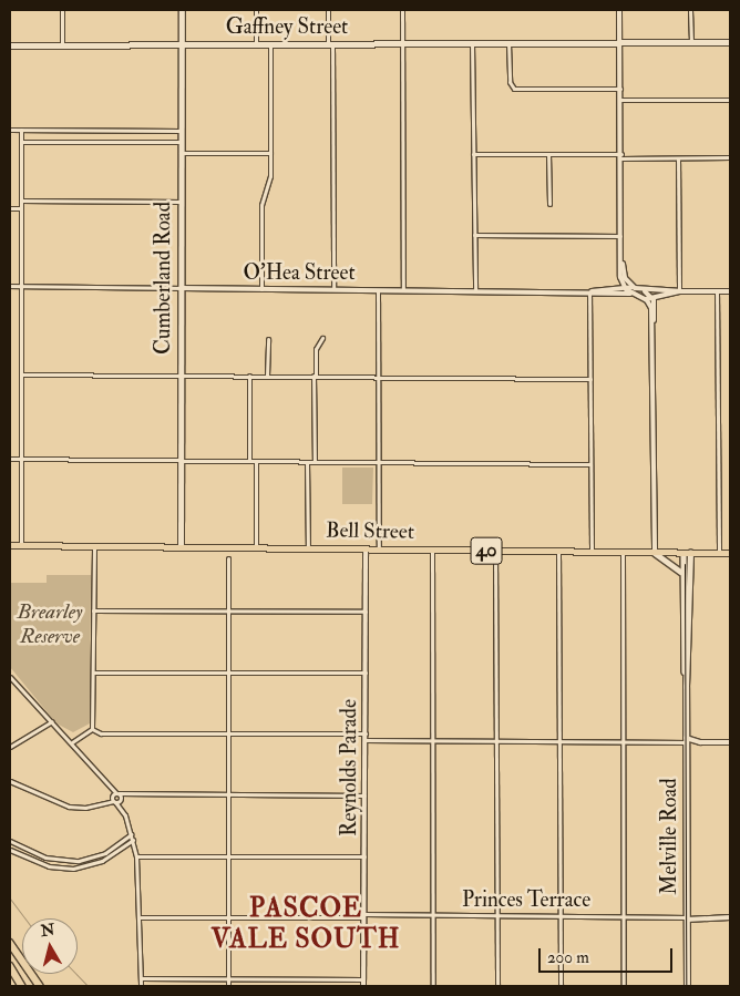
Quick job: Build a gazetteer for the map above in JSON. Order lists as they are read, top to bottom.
{
  "streets": {
    "highway": ["Bell Street", "40"],
    "main road": ["Gaffney Street", "Cumberland Road", "Melville Road"],
    "street": ["O'Hea Street", "Reynolds Parade", "Princes Terrace"]
  },
  "crossings": [
    ["Gaffney Street", "Cumberland Road"],
    ["O'Hea Street", "Cumberland Road"],
    ["Cumberland Road", "Bell Street"],
    ["Bell Street", "Reynolds Parade"],
    ["Bell Street", "Melville Road"],
    ["Reynolds Parade", "Princes Terrace"],
    ["Melville Road", "Princes Terrace"]
  ],
  "districts": ["PASCOE VALE SOUTH"],
  "parks": ["Brearley Reserve"],
  "scale_bar": "200 m",
  "north": "top"
}
